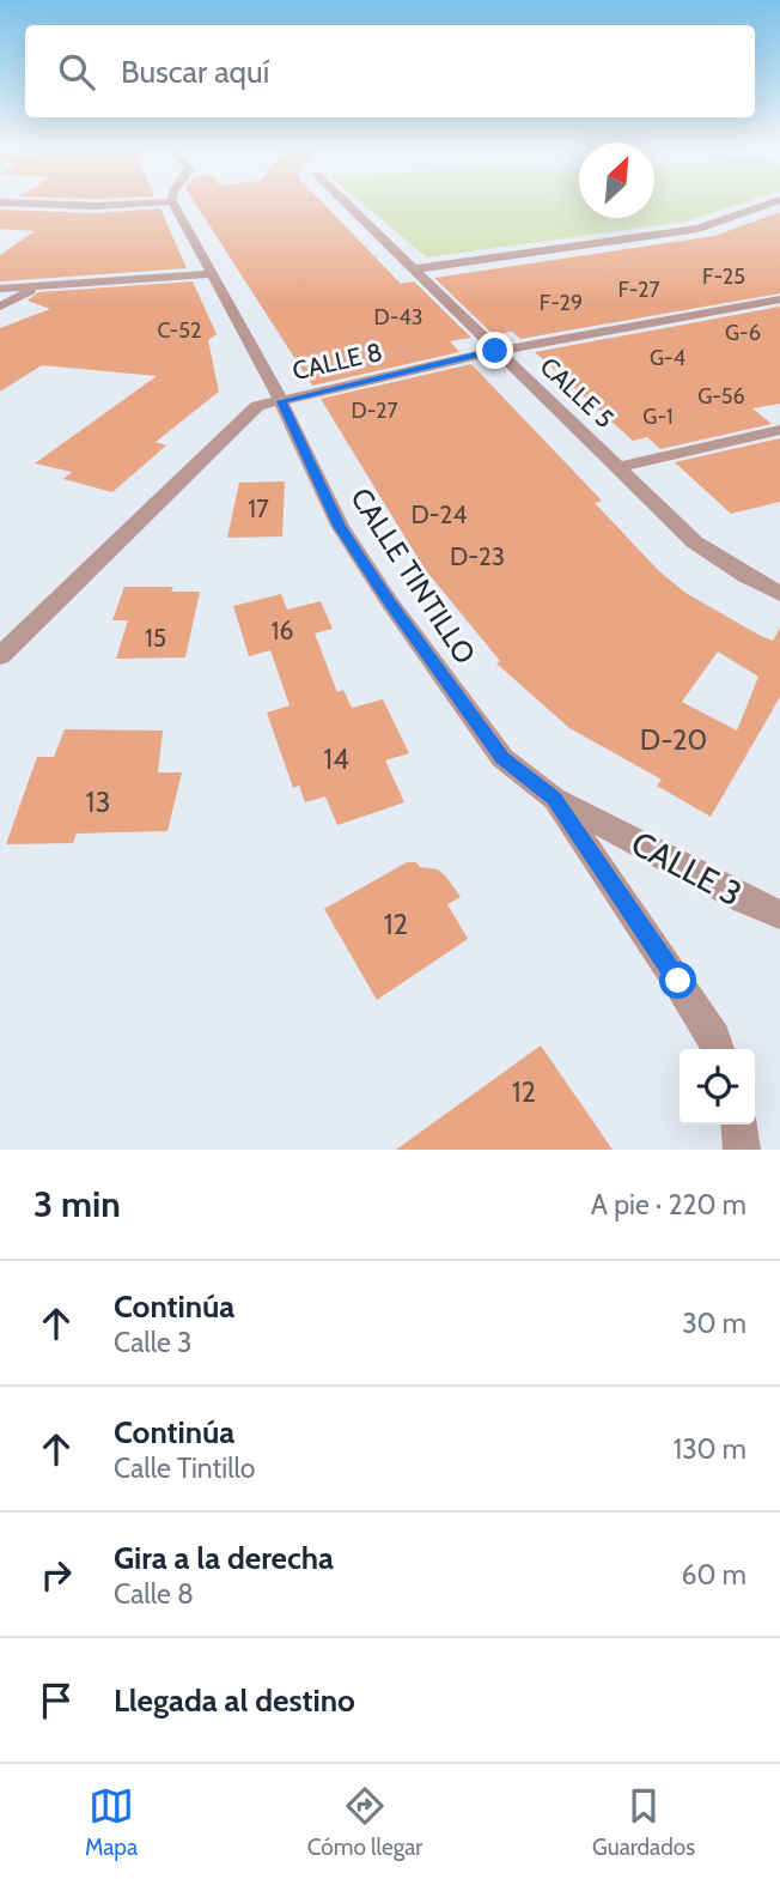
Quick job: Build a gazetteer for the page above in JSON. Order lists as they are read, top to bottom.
{
  "streets": {
    "street": [
      "CALLE 8",
      "CALLE 5",
      "CALLE TINTILLO",
      "CALLE 3"
    ]
  },
  "crossings": [
    ["CALLE 8", "CALLE 5"],
    ["CALLE 8", "CALLE TINTILLO"],
    ["CALLE TINTILLO", "CALLE 3"]
  ],
  "house_numbers": [
    "F-25",
    "F-27",
    "F-29",
    "D-43",
    "C-52",
    "G-6",
    "G-4",
    "G-56",
    "D-27",
    "G-1",
    "17",
    "D-24",
    "D-23",
    "16",
    "15",
    "D-20",
    "14",
    "13",
    "12",
    "12"
  ],
  "north": "top right",
  "page": {
    "search": "Buscar aquí",
    "heading": ["3 min", "A pie · 220 m"],
    "list": [
      ["Continúa", "Calle 3", "30 m"],
      ["Continúa", "Calle Tintillo", "130 m"],
      ["Gira a la derecha", "Calle 8", "60 m"],
      "Llegada al destino"
    ],
    "nav": ["Mapa", "Cómo llegar", "Guardados"]
  }
}
